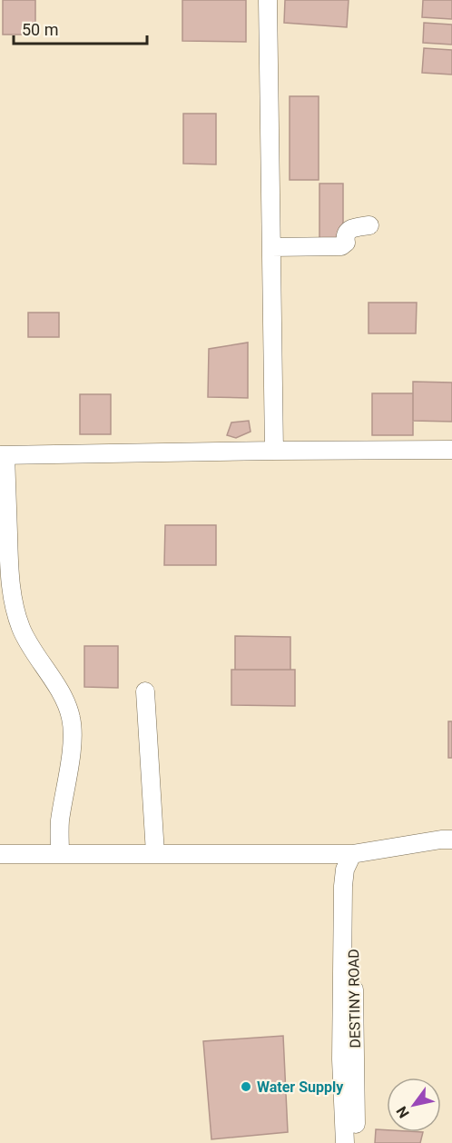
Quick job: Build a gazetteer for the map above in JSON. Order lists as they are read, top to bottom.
{
  "streets": {
    "street": ["DESTINY ROAD"]
  },
  "places": ["Water Supply"],
  "scale_bar": "50 m",
  "north": "bottom left"
}
